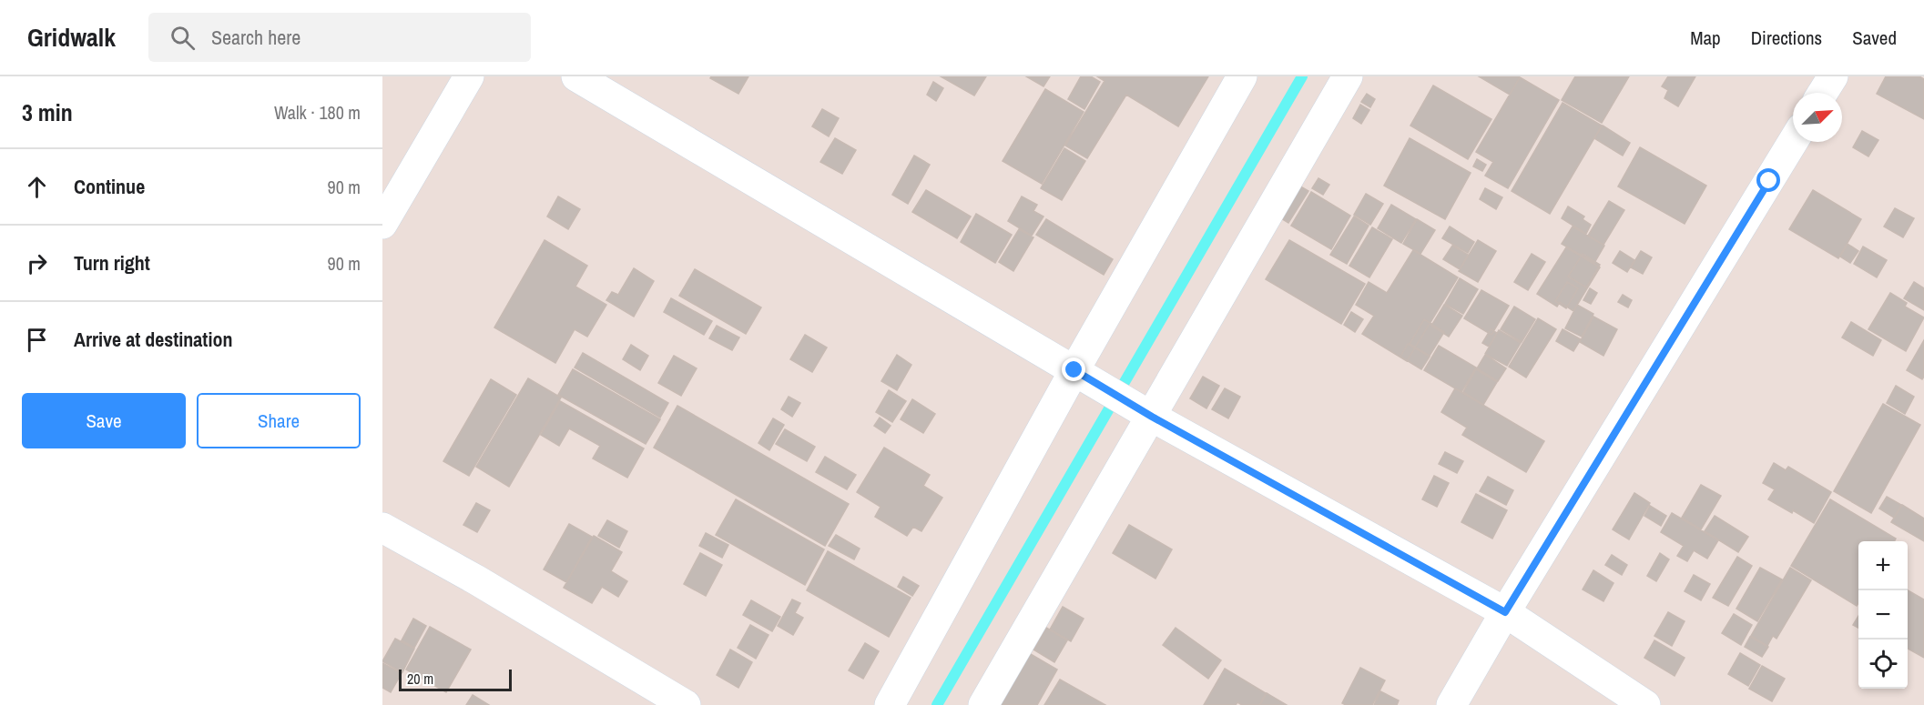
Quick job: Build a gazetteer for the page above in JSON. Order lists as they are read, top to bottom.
{
  "scale_bar": "20 m",
  "north": "top right",
  "page": {
    "header": "Gridwalk",
    "search": "Search here",
    "nav": ["Map", "Directions", "Saved"],
    "heading": ["3 min", "Walk · 180 m"],
    "list": [
      ["Continue", "90 m"],
      ["Turn right", "90 m"],
      "Arrive at destination"
    ],
    "buttons": ["Save", "Share"],
    "map_buttons": ["+", "−"],
    "scale": "20 m"
  }
}
